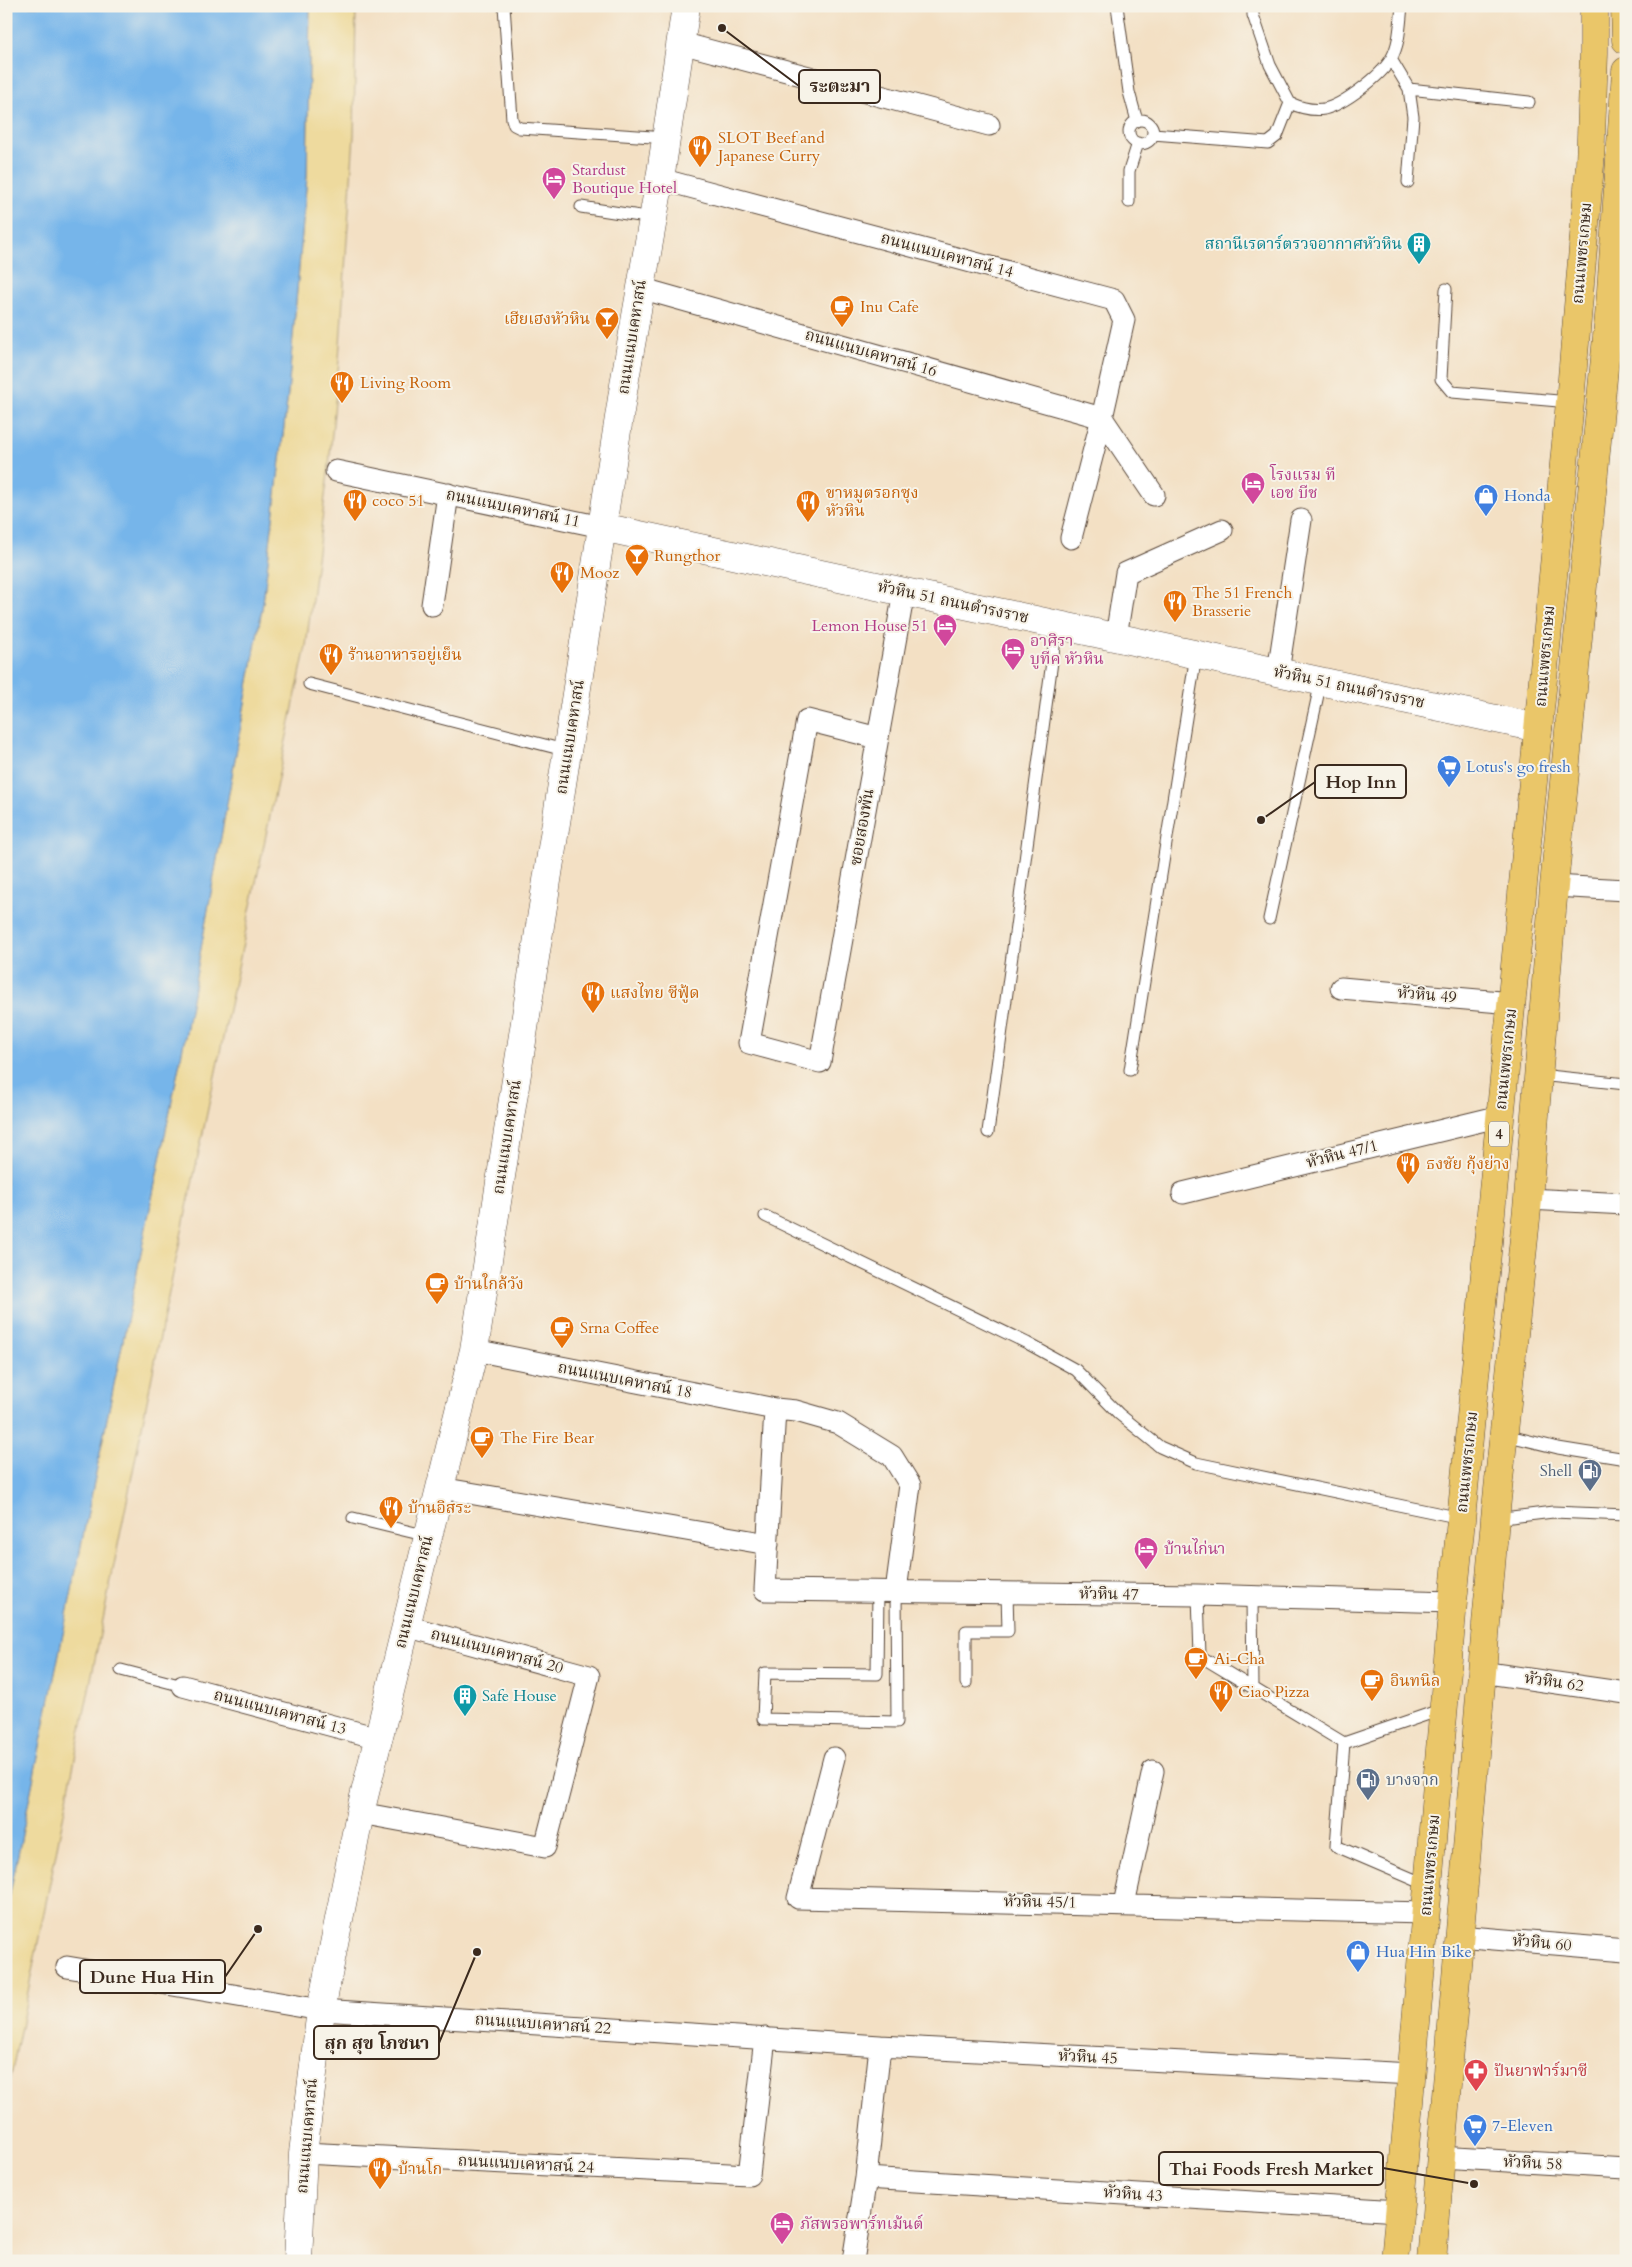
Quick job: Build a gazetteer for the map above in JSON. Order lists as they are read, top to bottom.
{
  "streets": {
    "main road": ["ถนนเพชรเกษม", "4"],
    "street": [
      "ถนนแนบเคหาสน์ 14",
      "ถนนแนบเคหาสน์",
      "ถนนแนบเคหาสน์ 16",
      "ถนนแนบเคหาสน์ 11",
      "หัวหิน 51 ถนนดำรงราช",
      "ซอยสองพัน",
      "หัวหิน 49",
      "หัวหิน 47/1",
      "ถนนแนบเคหาสน์ 18",
      "หัวหิน 47",
      "ถนนแนบเคหาสน์ 20",
      "หัวหิน 62",
      "ถนนแนบเคหาสน์ 13",
      "หัวหิน 45/1",
      "หัวหิน 60",
      "ถนนแนบเคหาสน์ 22",
      "หัวหิน 45",
      "หัวหิน 58",
      "ถนนแนบเคหาสน์ 24",
      "หัวหิน 43"
    ]
  },
  "crossings": [
    ["ถนนเพชรเกษม", "หัวหิน 51 ถนนดำรงราช"],
    ["ถนนเพชรเกษม", "หัวหิน 49"],
    ["ถนนเพชรเกษม", "หัวหิน 47/1"],
    ["ถนนเพชรเกษม", "หัวหิน 47"],
    ["ถนนเพชรเกษม", "หัวหิน 62"],
    ["ถนนเพชรเกษม", "หัวหิน 45/1"],
    ["ถนนเพชรเกษม", "หัวหิน 60"],
    ["ถนนเพชรเกษม", "หัวหิน 45"],
    ["ถนนเพชรเกษม", "หัวหิน 58"],
    ["ถนนเพชรเกษม", "หัวหิน 43"],
    ["ถนนแนบเคหาสน์ 14", "ถนนแนบเคหาสน์"],
    ["ถนนแนบเคหาสน์ 14", "ถนนแนบเคหาสน์ 16"],
    ["ถนนแนบเคหาสน์", "ถนนแนบเคหาสน์ 16"],
    ["ถนนแนบเคหาสน์", "ถนนแนบเคหาสน์ 11"],
    ["ถนนแนบเคหาสน์", "หัวหิน 51 ถนนดำรงราช"],
    ["ถนนแนบเคหาสน์", "ถนนแนบเคหาสน์ 18"],
    ["ถนนแนบเคหาสน์", "ถนนแนบเคหาสน์ 20"],
    ["ถนนแนบเคหาสน์", "ถนนแนบเคหาสน์ 13"],
    ["ถนนแนบเคหาสน์", "ถนนแนบเคหาสน์ 22"],
    ["ถนนแนบเคหาสน์", "ถนนแนบเคหาสน์ 24"],
    ["ถนนแนบเคหาสน์ 11", "หัวหิน 51 ถนนดำรงราช"],
    ["หัวหิน 51 ถนนดำรงราช", "ซอยสองพัน"],
    ["ถนนแนบเคหาสน์ 18", "หัวหิน 47"],
    ["ถนนแนบเคหาสน์ 22", "หัวหิน 45"],
    ["ถนนแนบเคหาสน์ 22", "ถนนแนบเคหาสน์ 24"],
    ["หัวหิน 45", "ถนนแนบเคหาสน์ 24"]
  ],
  "places": {
    "other": [
      "ระตะมา",
      "Hop Inn",
      "Dune Hua Hin",
      "สุก สุข โภชนา",
      "Thai Foods Fresh Market"
    ],
    "restaurant": [
      "SLOT Beef and Japanese Curry",
      "Living Room",
      "coco 51",
      "ขาหมูตรอกซุง หัวหิน",
      "Mooz",
      "The 51 French Brasserie",
      "ร้านอาหารอยู่เย็น",
      "แสงไทย ซีฟู้ด",
      "ธงชัย กุ้งย่าง",
      "บ้านอิสระ",
      "Ciao Pizza",
      "บ้านโก"
    ],
    "hotel": [
      "Stardust Boutique Hotel",
      "โรงแรม ที เอช บีช",
      "Lemon House 51",
      "อาศิรา บูทีค หัวหิน",
      "บ้านไก่นา",
      "ภัสพรอพาร์ทเม้นต์"
    ],
    "building": ["สถานีเรดาร์ตรวจอากาศหัวหิน", "Safe House"],
    "cafe": [
      "Inu Cafe",
      "บ้านใกล้วัง",
      "Srna Coffee",
      "The Fire Bear",
      "Ai-Cha",
      "อินทนิล"
    ],
    "bar": ["เฮียเฮงหัวหิน", "Rungthor"],
    "shop": ["Honda", "Hua Hin Bike"],
    "supermarket": ["Lotus's go fresh", "7-Eleven"],
    "fuel station": ["Shell", "บางจาก"],
    "pharmacy": ["ปันยาฟาร์มาซี"]
  }
}
